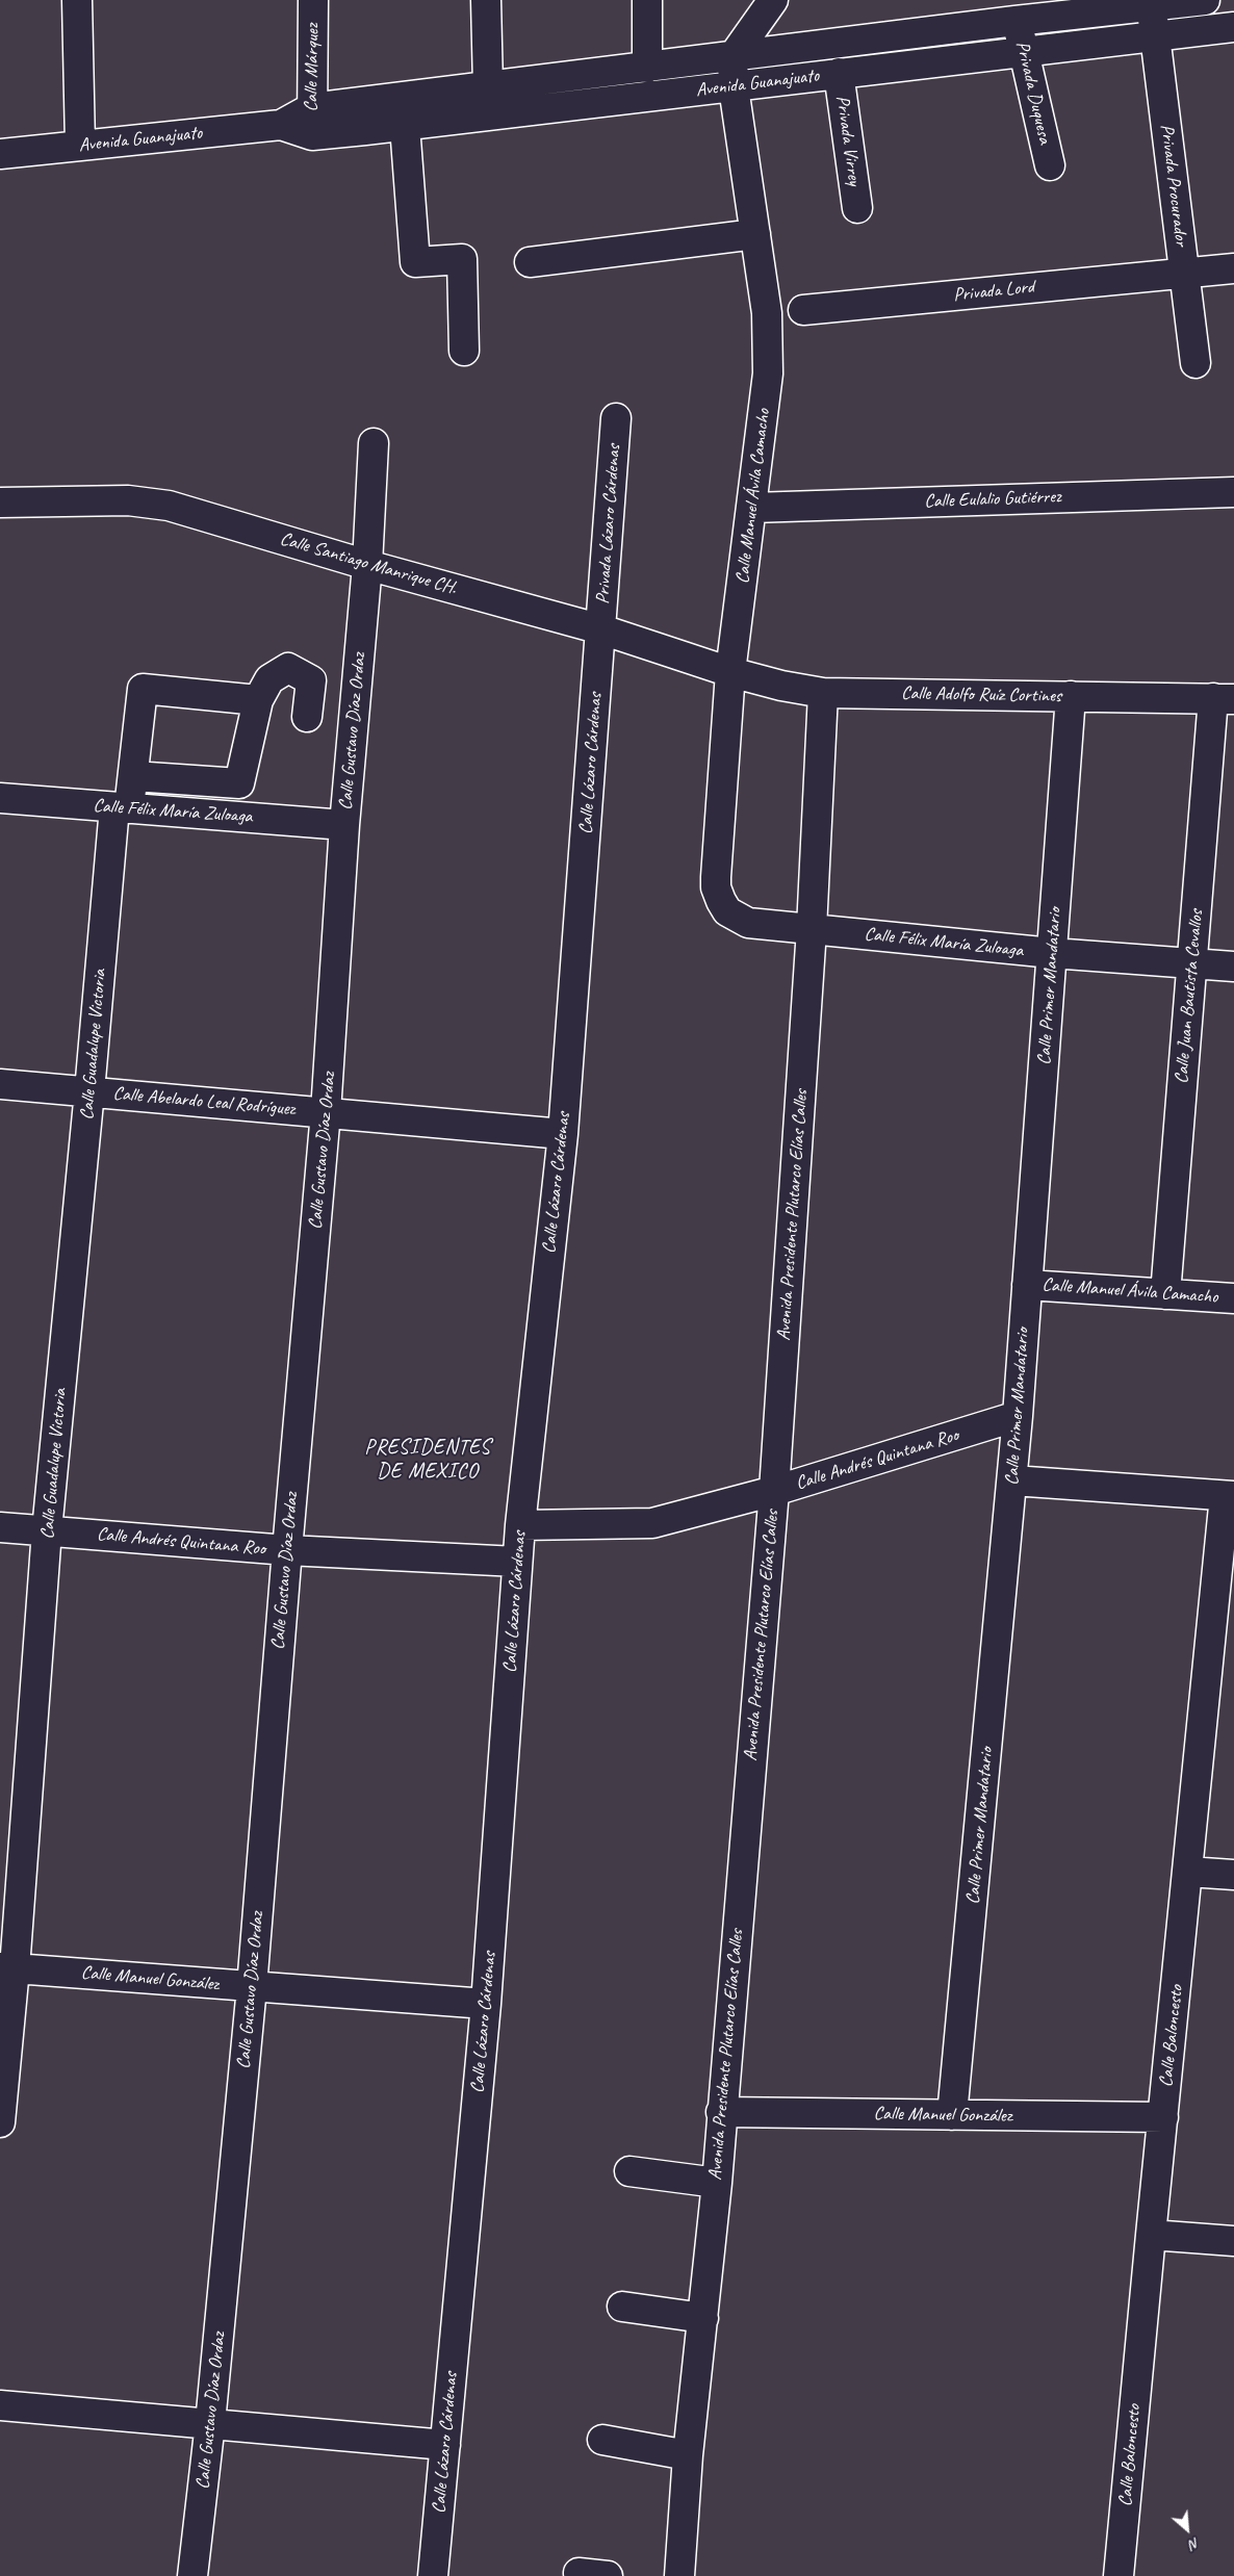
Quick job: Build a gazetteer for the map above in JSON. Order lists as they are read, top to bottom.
{
  "streets": {
    "street": [
      "Calle Márquez",
      "Avenida Guanajuato",
      "Privada Duquesa",
      "Privada Virrey",
      "Privada Procurador",
      "Privada Lord",
      "Calle Manuel Ávila Camacho",
      "Calle Eulalio Gutiérrez",
      "Privada Lázaro Cárdenas",
      "Calle Santiago Manrique CH.",
      "Calle Adolfo Ruíz Cortines",
      "Calle Gustavo Díaz Ordaz",
      "Calle Lázaro Cárdenas",
      "Calle Félix María Zuloaga",
      "Calle Primer Mandatario",
      "Calle Juan Bautista Cevallos",
      "Calle Guadalupe Victoria",
      "Calle Abelardo Leal Rodríguez",
      "Avenida Presidente Plutarco Elías Calles",
      "Calle Andrés Quintana Roo",
      "Calle Manuel González",
      "Calle Baloncesto"
    ]
  },
  "crossings": [
    ["Calle Márquez", "Avenida Guanajuato"],
    ["Avenida Guanajuato", "Privada Duquesa"],
    ["Avenida Guanajuato", "Privada Virrey"],
    ["Avenida Guanajuato", "Privada Procurador"],
    ["Avenida Guanajuato", "Calle Manuel Ávila Camacho"],
    ["Privada Procurador", "Privada Lord"],
    ["Calle Manuel Ávila Camacho", "Calle Eulalio Gutiérrez"],
    ["Calle Manuel Ávila Camacho", "Calle Santiago Manrique CH."],
    ["Calle Manuel Ávila Camacho", "Calle Adolfo Ruíz Cortines"],
    ["Calle Manuel Ávila Camacho", "Calle Félix María Zuloaga"],
    ["Calle Manuel Ávila Camacho", "Calle Primer Mandatario"],
    ["Calle Manuel Ávila Camacho", "Calle Juan Bautista Cevallos"],
    ["Privada Lázaro Cárdenas", "Calle Santiago Manrique CH."],
    ["Privada Lázaro Cárdenas", "Calle Lázaro Cárdenas"],
    ["Calle Santiago Manrique CH.", "Calle Adolfo Ruíz Cortines"],
    ["Calle Santiago Manrique CH.", "Calle Gustavo Díaz Ordaz"],
    ["Calle Santiago Manrique CH.", "Calle Lázaro Cárdenas"],
    ["Calle Adolfo Ruíz Cortines", "Calle Primer Mandatario"],
    ["Calle Adolfo Ruíz Cortines", "Calle Juan Bautista Cevallos"],
    ["Calle Adolfo Ruíz Cortines", "Avenida Presidente Plutarco Elías Calles"],
    ["Calle Gustavo Díaz Ordaz", "Calle Félix María Zuloaga"],
    ["Calle Gustavo Díaz Ordaz", "Calle Abelardo Leal Rodríguez"],
    ["Calle Gustavo Díaz Ordaz", "Calle Andrés Quintana Roo"],
    ["Calle Gustavo Díaz Ordaz", "Calle Manuel González"],
    ["Calle Lázaro Cárdenas", "Calle Abelardo Leal Rodríguez"],
    ["Calle Lázaro Cárdenas", "Calle Andrés Quintana Roo"],
    ["Calle Lázaro Cárdenas", "Calle Manuel González"],
    ["Calle Félix María Zuloaga", "Calle Primer Mandatario"],
    ["Calle Félix María Zuloaga", "Calle Juan Bautista Cevallos"],
    ["Calle Félix María Zuloaga", "Calle Guadalupe Victoria"],
    ["Calle Félix María Zuloaga", "Avenida Presidente Plutarco Elías Calles"],
    ["Calle Primer Mandatario", "Calle Andrés Quintana Roo"],
    ["Calle Primer Mandatario", "Calle Manuel González"],
    ["Calle Guadalupe Victoria", "Calle Abelardo Leal Rodríguez"],
    ["Calle Guadalupe Victoria", "Calle Andrés Quintana Roo"],
    ["Calle Guadalupe Victoria", "Calle Manuel González"],
    ["Avenida Presidente Plutarco Elías Calles", "Calle Andrés Quintana Roo"],
    ["Avenida Presidente Plutarco Elías Calles", "Calle Manuel González"],
    ["Calle Manuel González", "Calle Baloncesto"]
  ],
  "districts": ["PRESIDENTES DE MEXICO"],
  "north": "bottom right"
}
